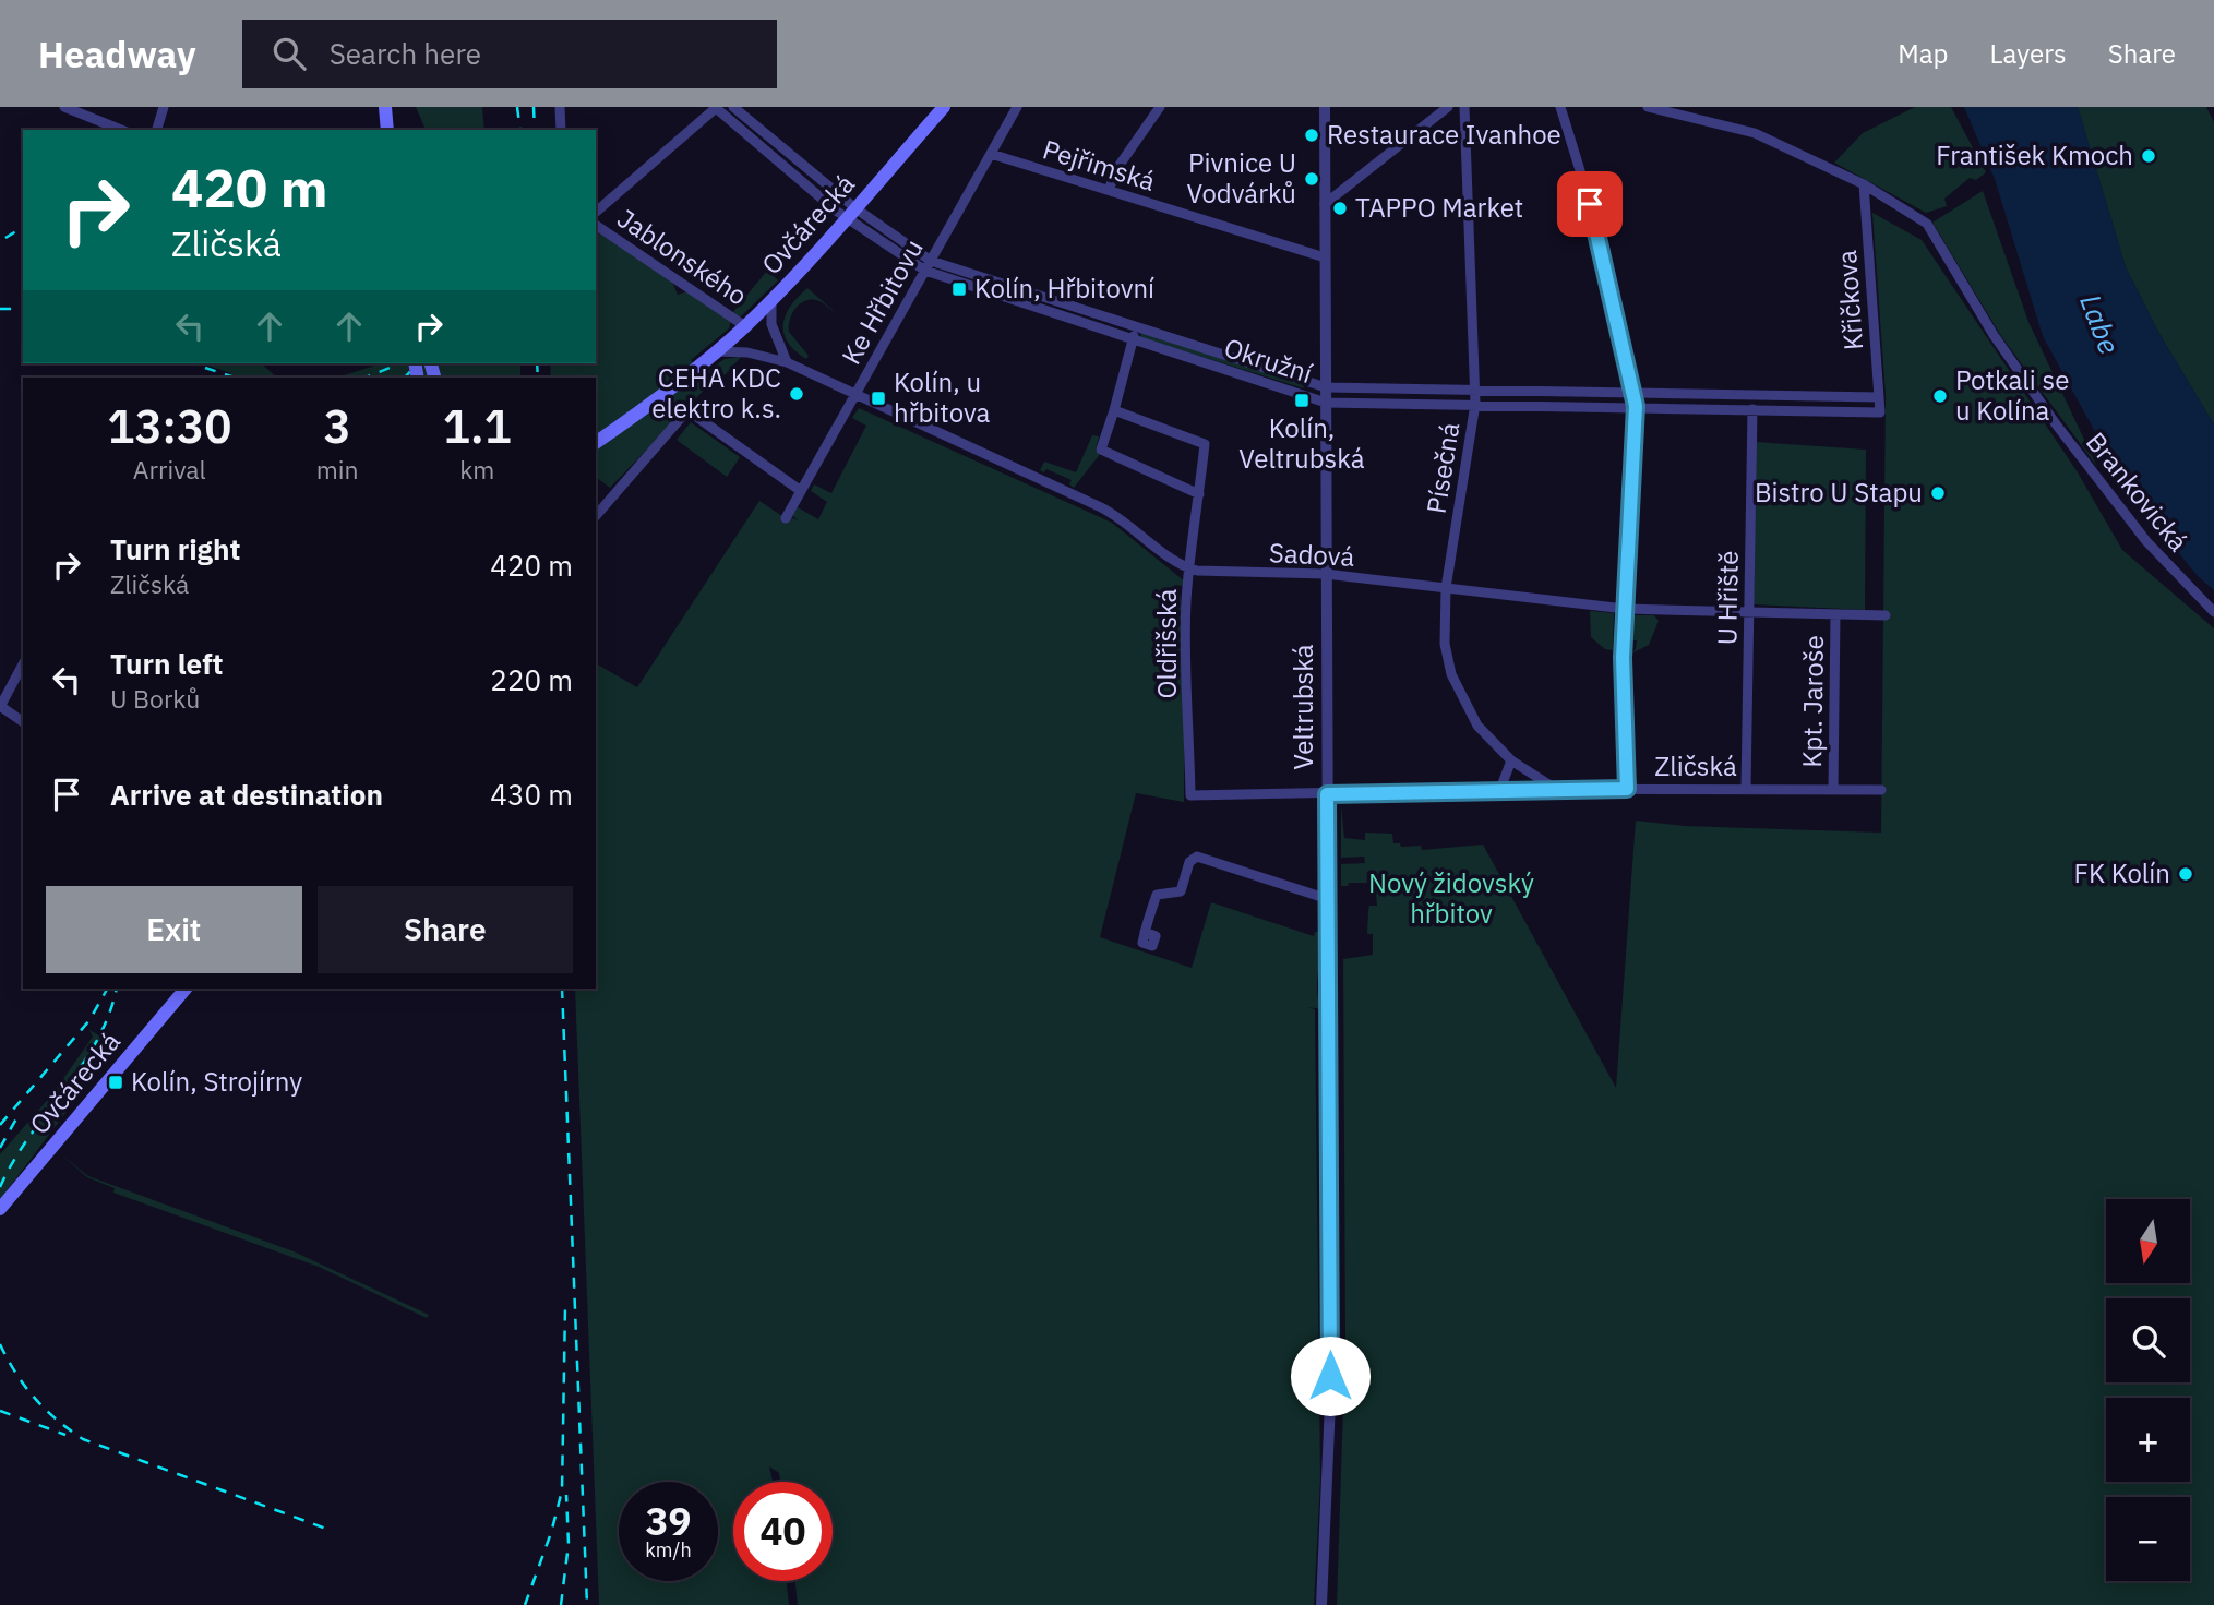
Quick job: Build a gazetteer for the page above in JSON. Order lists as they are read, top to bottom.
{
  "streets": {
    "main road": ["Ovčárecká"],
    "street": [
      "Pejřimská",
      "Jablonského",
      "Křičkova",
      "Ke Hřbitovu",
      "Okružní",
      "Písečná",
      "Brankovická",
      "Sadová",
      "U Hřiště",
      "Oldřišská",
      "Kpt. Jaroše",
      "Veltrubská",
      "Zličská"
    ]
  },
  "crossings": [
    ["Pejřimská", "Ke Hřbitovu"],
    ["Pejřimská", "Veltrubská"],
    ["Ovčárecká", "Jablonského"],
    ["Ovčárecká", "Okružní"],
    ["Ovčárecká", "Sadová"],
    ["Křičkova", "Okružní"],
    ["Křičkova", "Brankovická"],
    ["Ke Hřbitovu", "Okružní"],
    ["Ke Hřbitovu", "Sadová"],
    ["Okružní", "Písečná"],
    ["Okružní", "U Hřiště"],
    ["Okružní", "Veltrubská"],
    ["Písečná", "Sadová"],
    ["Písečná", "Zličská"],
    ["Sadová", "U Hřiště"],
    ["Sadová", "Oldřišská"],
    ["Sadová", "Kpt. Jaroše"],
    ["Sadová", "Veltrubská"],
    ["U Hřiště", "Zličská"],
    ["Oldřišská", "Zličská"],
    ["Kpt. Jaroše", "Zličská"],
    ["Veltrubská", "Zličská"]
  ],
  "water": ["Labe"],
  "parks": ["Nový židovský hřbitov"],
  "places": {
    "other": [
      "Restaurace Ivanhoe",
      "František Kmoch",
      "Pivnice U Vodvárků",
      "TAPPO Market",
      "CEHA KDC elektro k.s.",
      "Potkali se u Kolína",
      "Bistro U Stapu",
      "FK Kolín"
    ],
    "transit": [
      "Kolín, Hřbitovní",
      "Kolín, u hřbitova",
      "Kolín, Veltrubská",
      "Kolín, Strojírny"
    ]
  },
  "north": "bottom",
  "page": {
    "header": "Headway",
    "search": "Search here",
    "nav": ["Map", "Layers", "Share"],
    "turn": ["420 m", "Zličská"],
    "eta": [
      "13:30",
      "Arrival",
      "3",
      "min",
      "1.1",
      "km"
    ],
    "list": [
      {
        "name": "Turn right",
        "note": "Zličská",
        "value": "420 m"
      },
      {
        "name": "Turn left",
        "note": "U Borků",
        "value": "220 m"
      },
      {
        "name": "Arrive at destination",
        "value": "430 m"
      }
    ],
    "buttons": ["Exit", "Share"],
    "map_buttons": ["+", "−"],
    "speed": "39 km/h",
    "limit": "40"
  }
}
